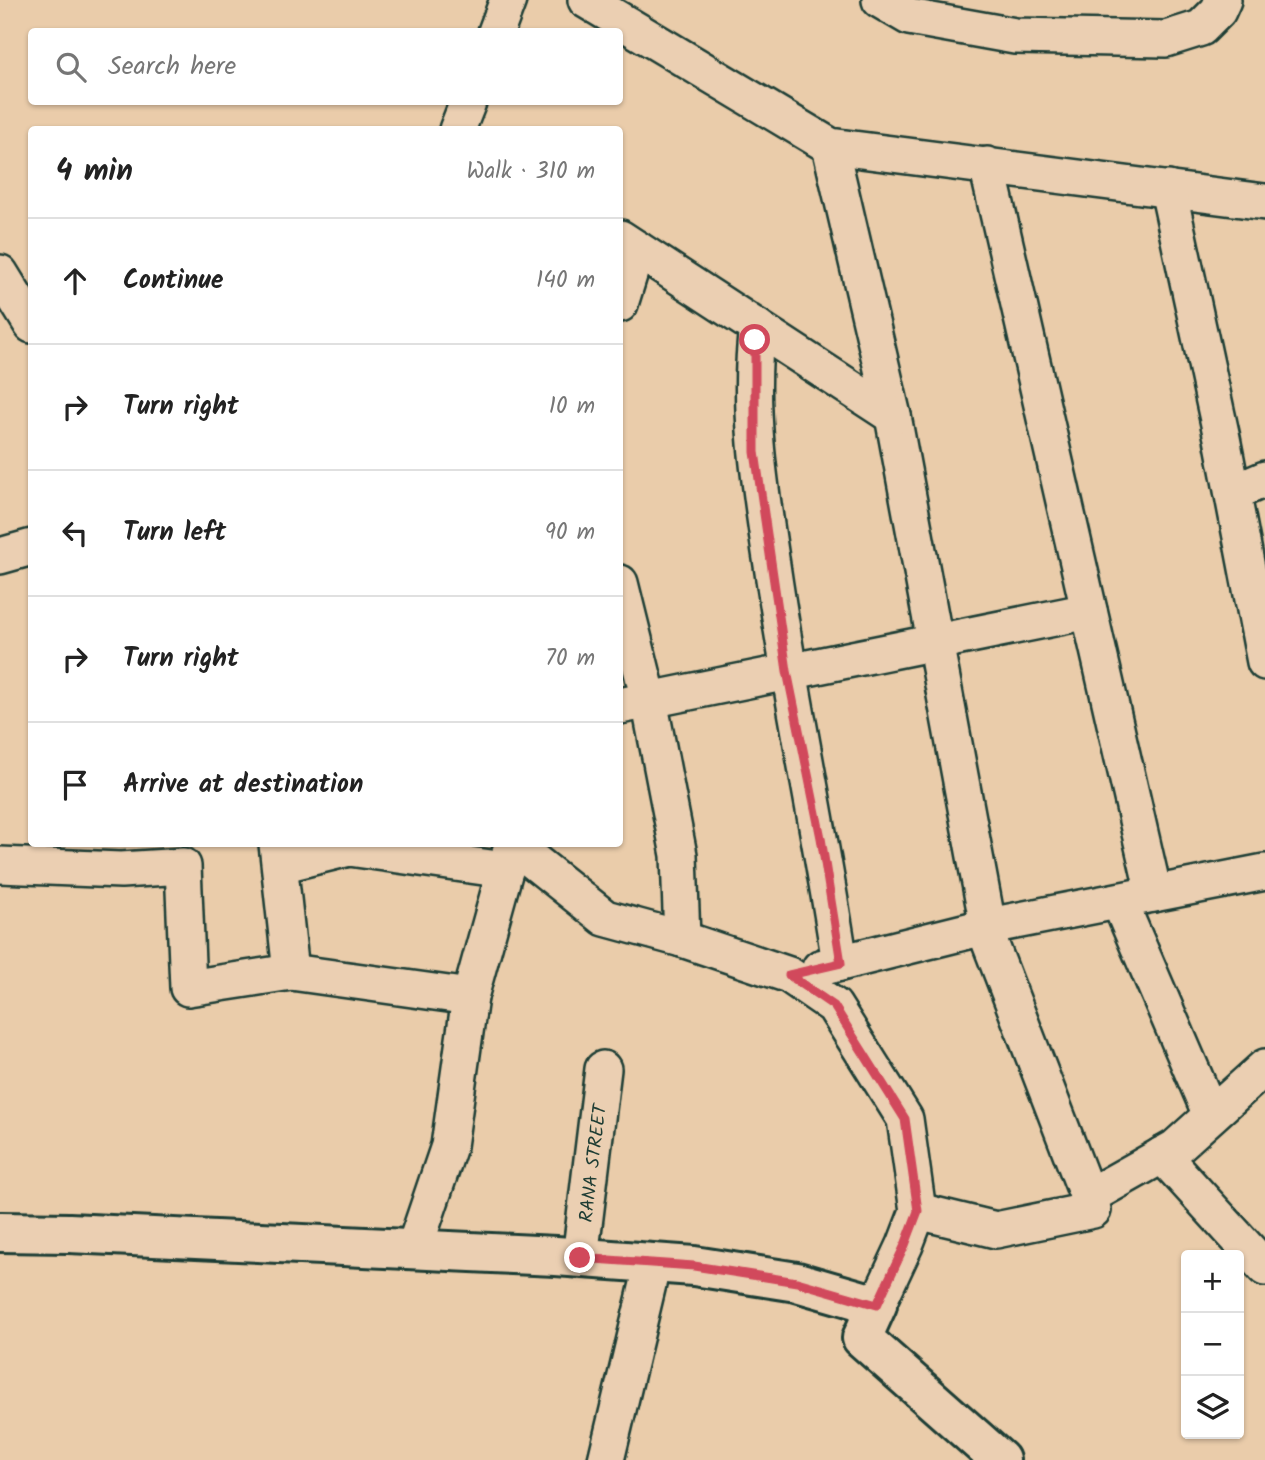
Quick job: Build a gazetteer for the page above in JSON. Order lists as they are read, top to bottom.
{
  "streets": {
    "street": ["RANA STREET"]
  },
  "page": {
    "search": "Search here",
    "heading": ["4 min", "Walk · 310 m"],
    "list": [
      ["Continue", "140 m"],
      ["Turn right", "10 m"],
      ["Turn left", "90 m"],
      ["Turn right", "70 m"],
      "Arrive at destination"
    ],
    "map_buttons": ["+", "−"]
  }
}
